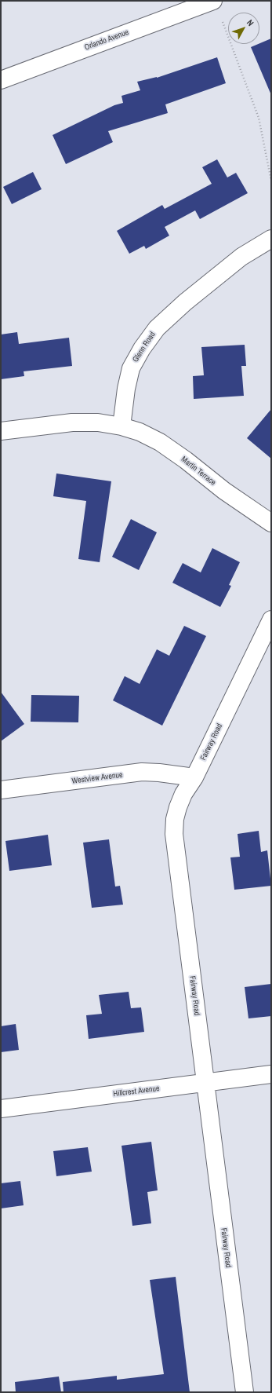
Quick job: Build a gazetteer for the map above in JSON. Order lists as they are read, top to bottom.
{
  "streets": {
    "street": [
      "Orlando Avenue",
      "Glenn Road",
      "Martin Terrace",
      "Fairway Road",
      "Westview Avenue",
      "Hillcrest Avenue"
    ]
  },
  "crossings": [
    ["Glenn Road", "Martin Terrace"],
    ["Fairway Road", "Westview Avenue"],
    ["Fairway Road", "Hillcrest Avenue"]
  ],
  "north": "top right"
}
